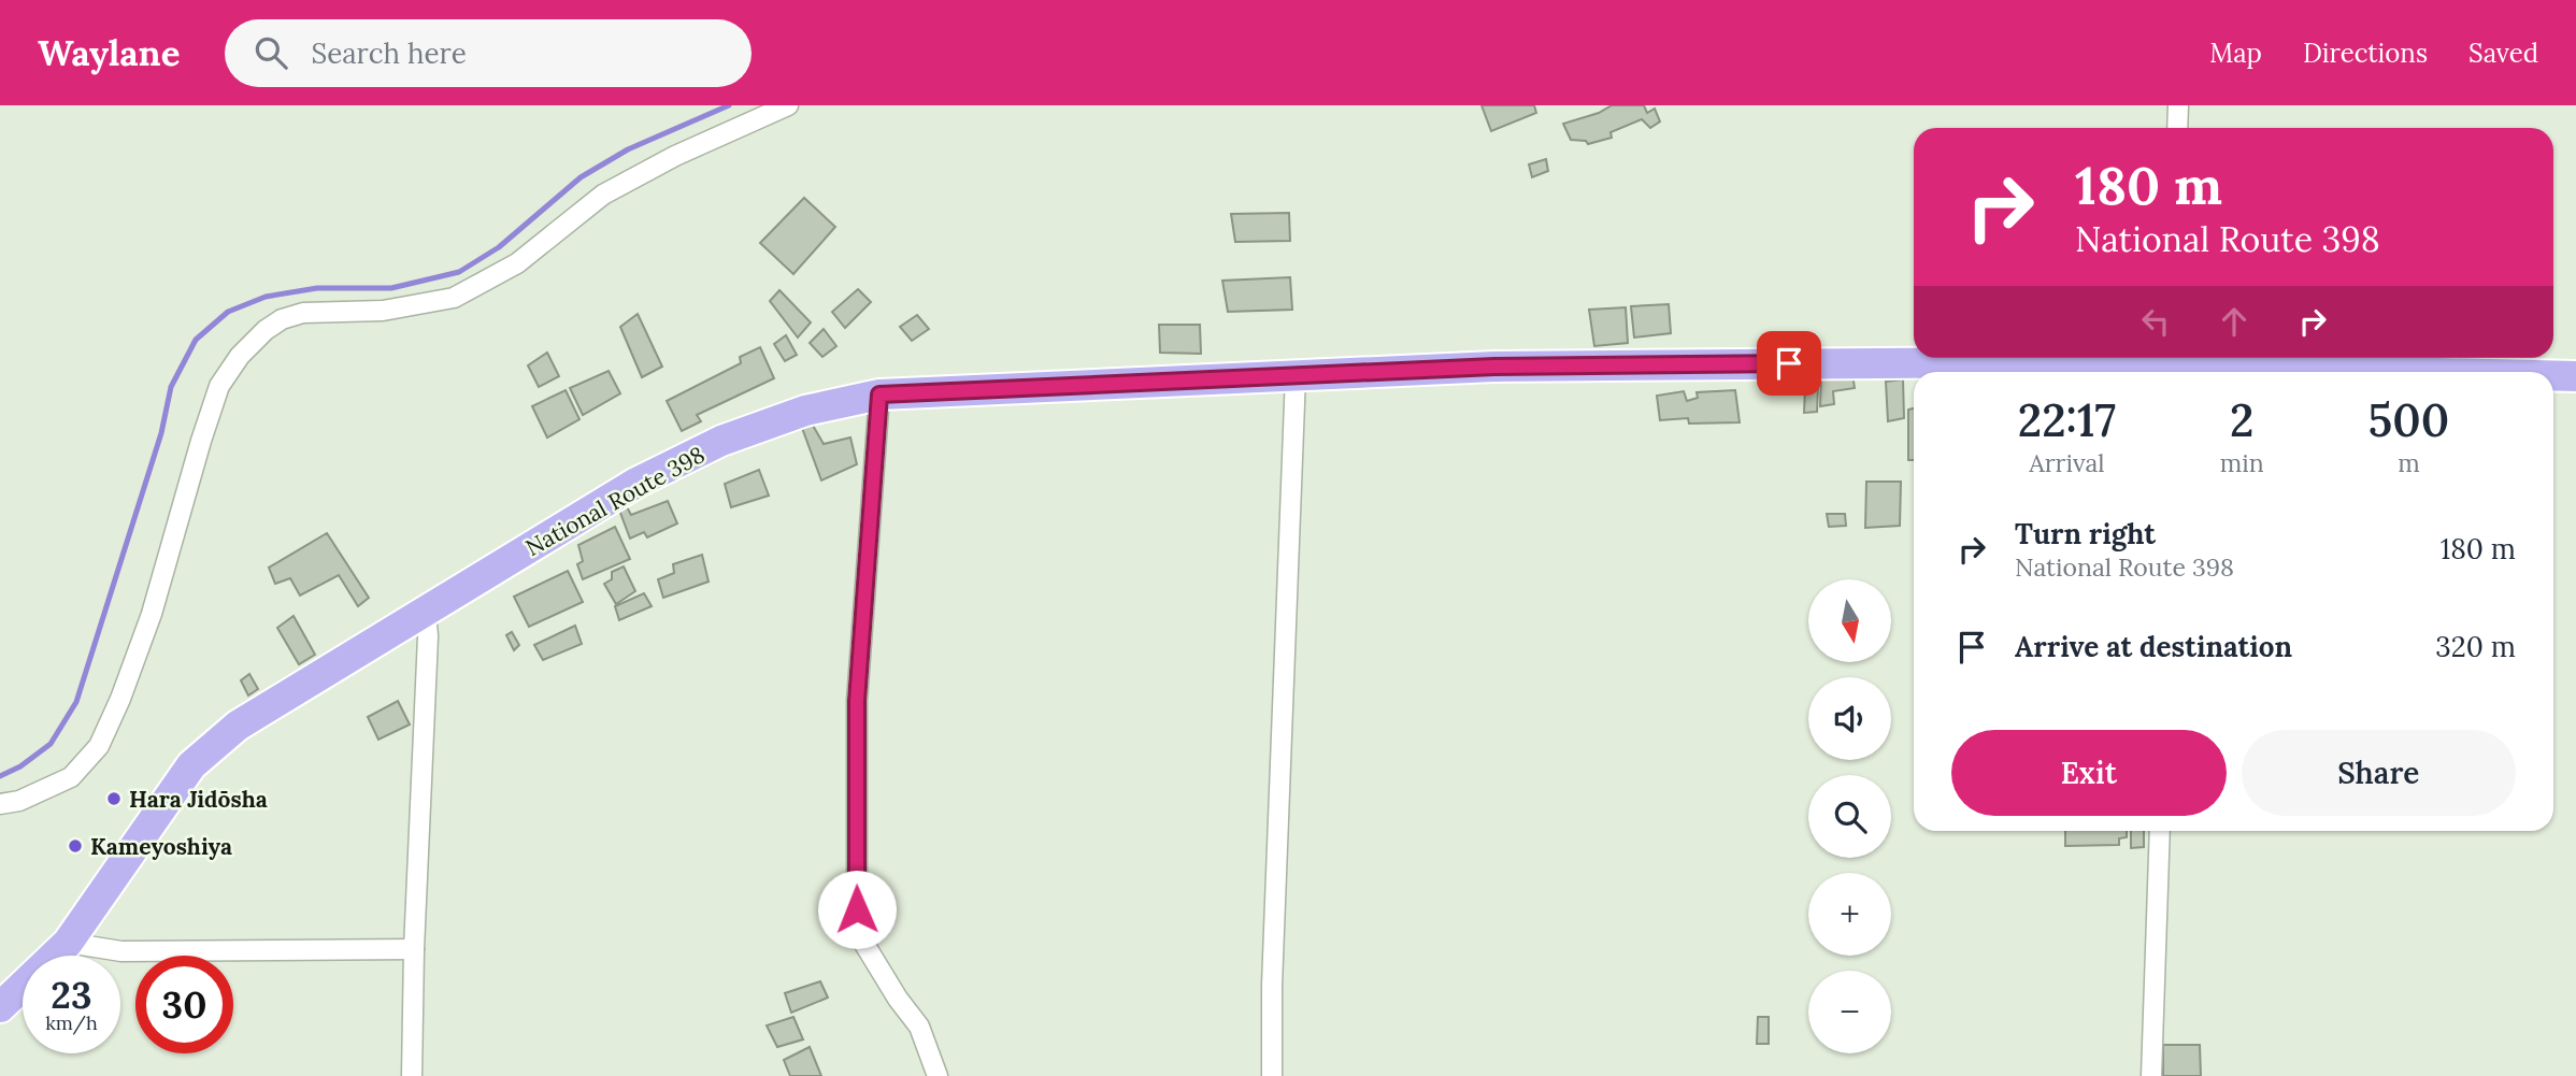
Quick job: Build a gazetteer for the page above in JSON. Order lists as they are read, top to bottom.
{
  "streets": {
    "highway": ["National Route 398"]
  },
  "places": ["Hara Jidōsha", "Kameyoshiya"],
  "north": "bottom",
  "page": {
    "header": "Waylane",
    "search": "Search here",
    "nav": ["Map", "Directions", "Saved"],
    "turn": ["180 m", "National Route 398"],
    "eta": [
      "22:17",
      "Arrival",
      "2",
      "min",
      "500",
      "m"
    ],
    "list": [
      {
        "name": "Turn right",
        "note": "National Route 398",
        "value": "180 m"
      },
      {
        "name": "Arrive at destination",
        "value": "320 m"
      }
    ],
    "map_buttons": ["+", "−"],
    "buttons": ["Exit", "Share"],
    "speed": "23 km/h",
    "limit": "30"
  }
}
